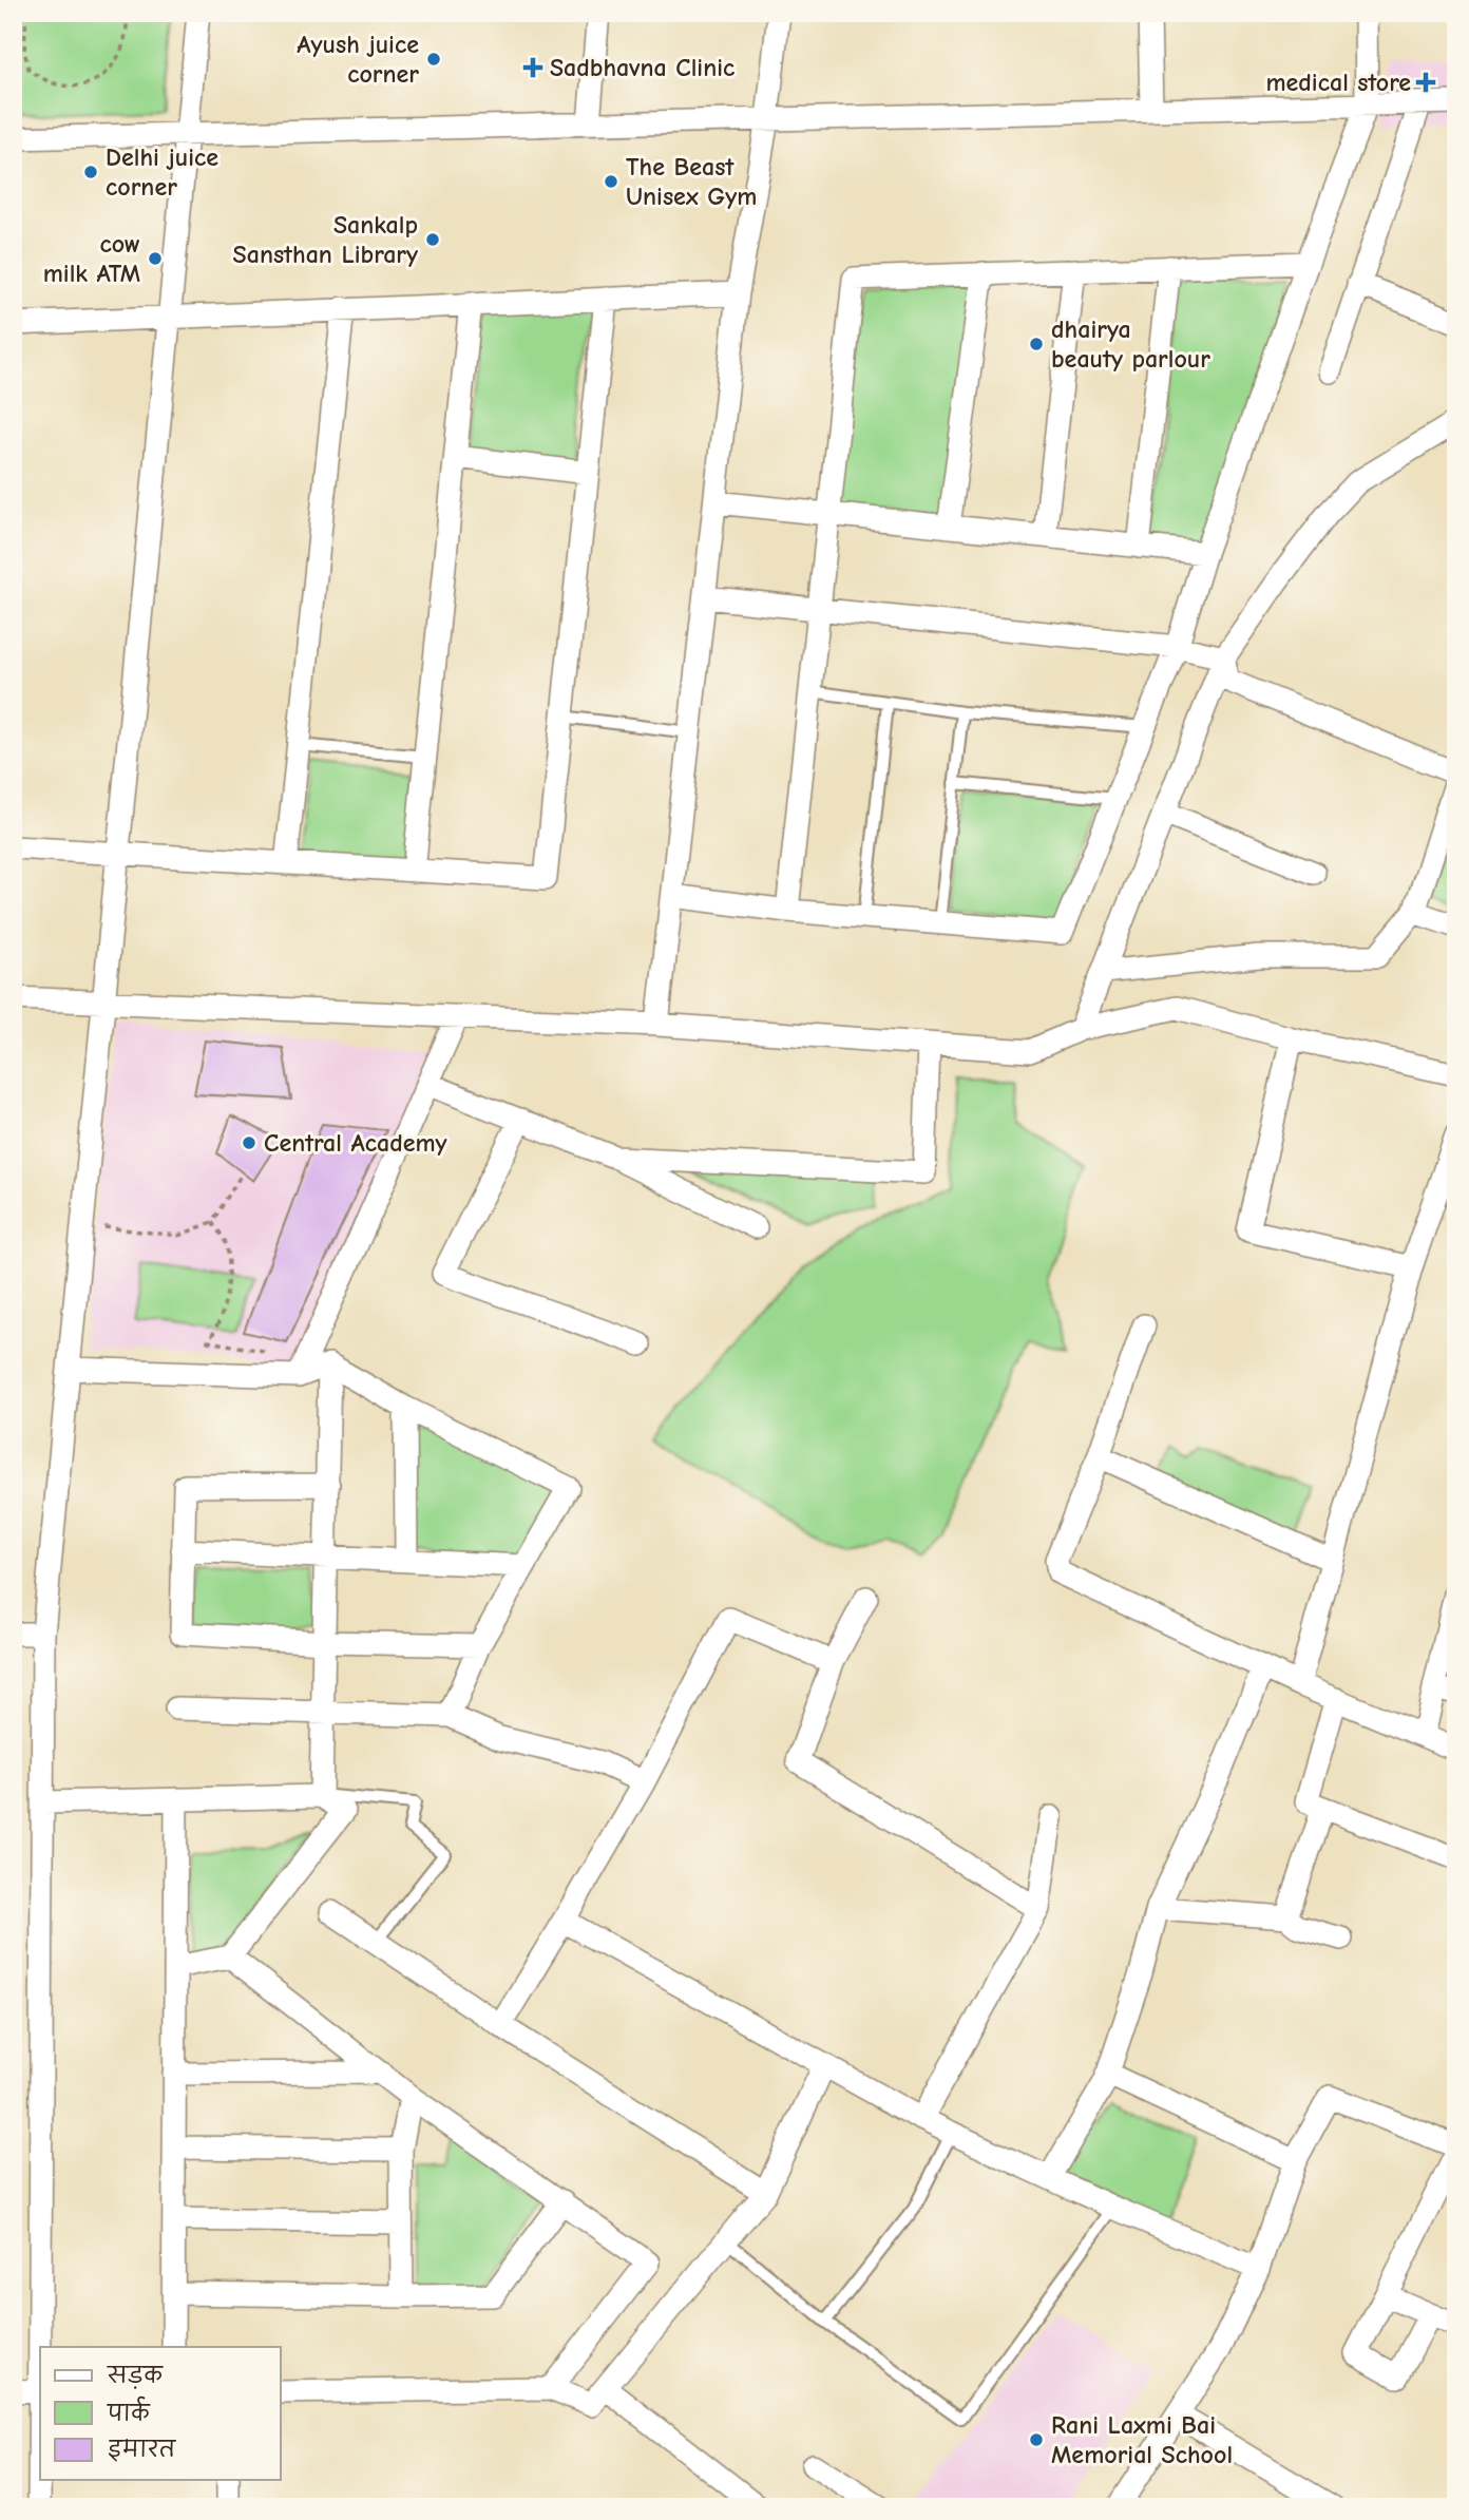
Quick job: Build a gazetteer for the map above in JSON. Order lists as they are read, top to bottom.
{
  "places": {
    "other": [
      "Ayush juice corner",
      "Delhi juice corner",
      "The Beast Unisex Gym",
      "Sankalp Sansthan Library",
      "cow milk ATM",
      "dhairya beauty parlour",
      "Central Academy",
      "Rani Laxmi Bai Memorial School"
    ],
    "health": ["Sadbhavna Clinic", "medical store"]
  },
  "legend": ["सड़क", "पार्क", "इमारत"]
}
